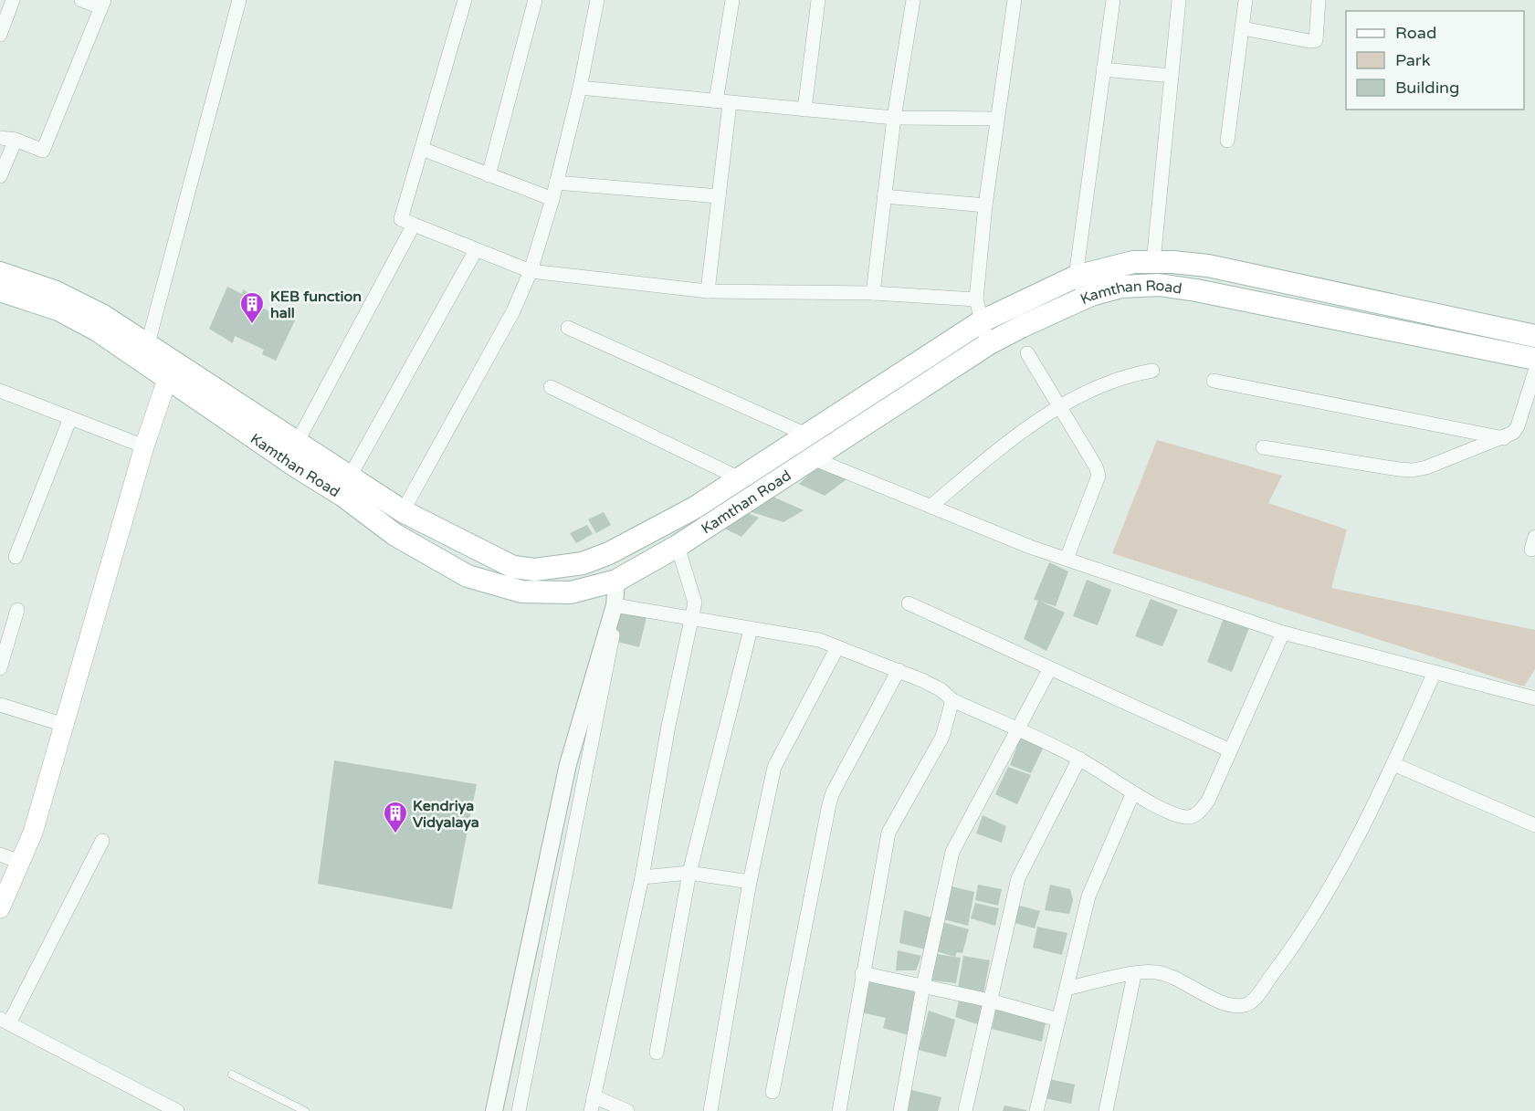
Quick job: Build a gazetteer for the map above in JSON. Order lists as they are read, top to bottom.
{
  "streets": {
    "main road": ["Kamthan Road"]
  },
  "places": {
    "building": ["KEB function hall", "Kendriya Vidyalaya"]
  },
  "legend": ["Road", "Park", "Building"]
}
